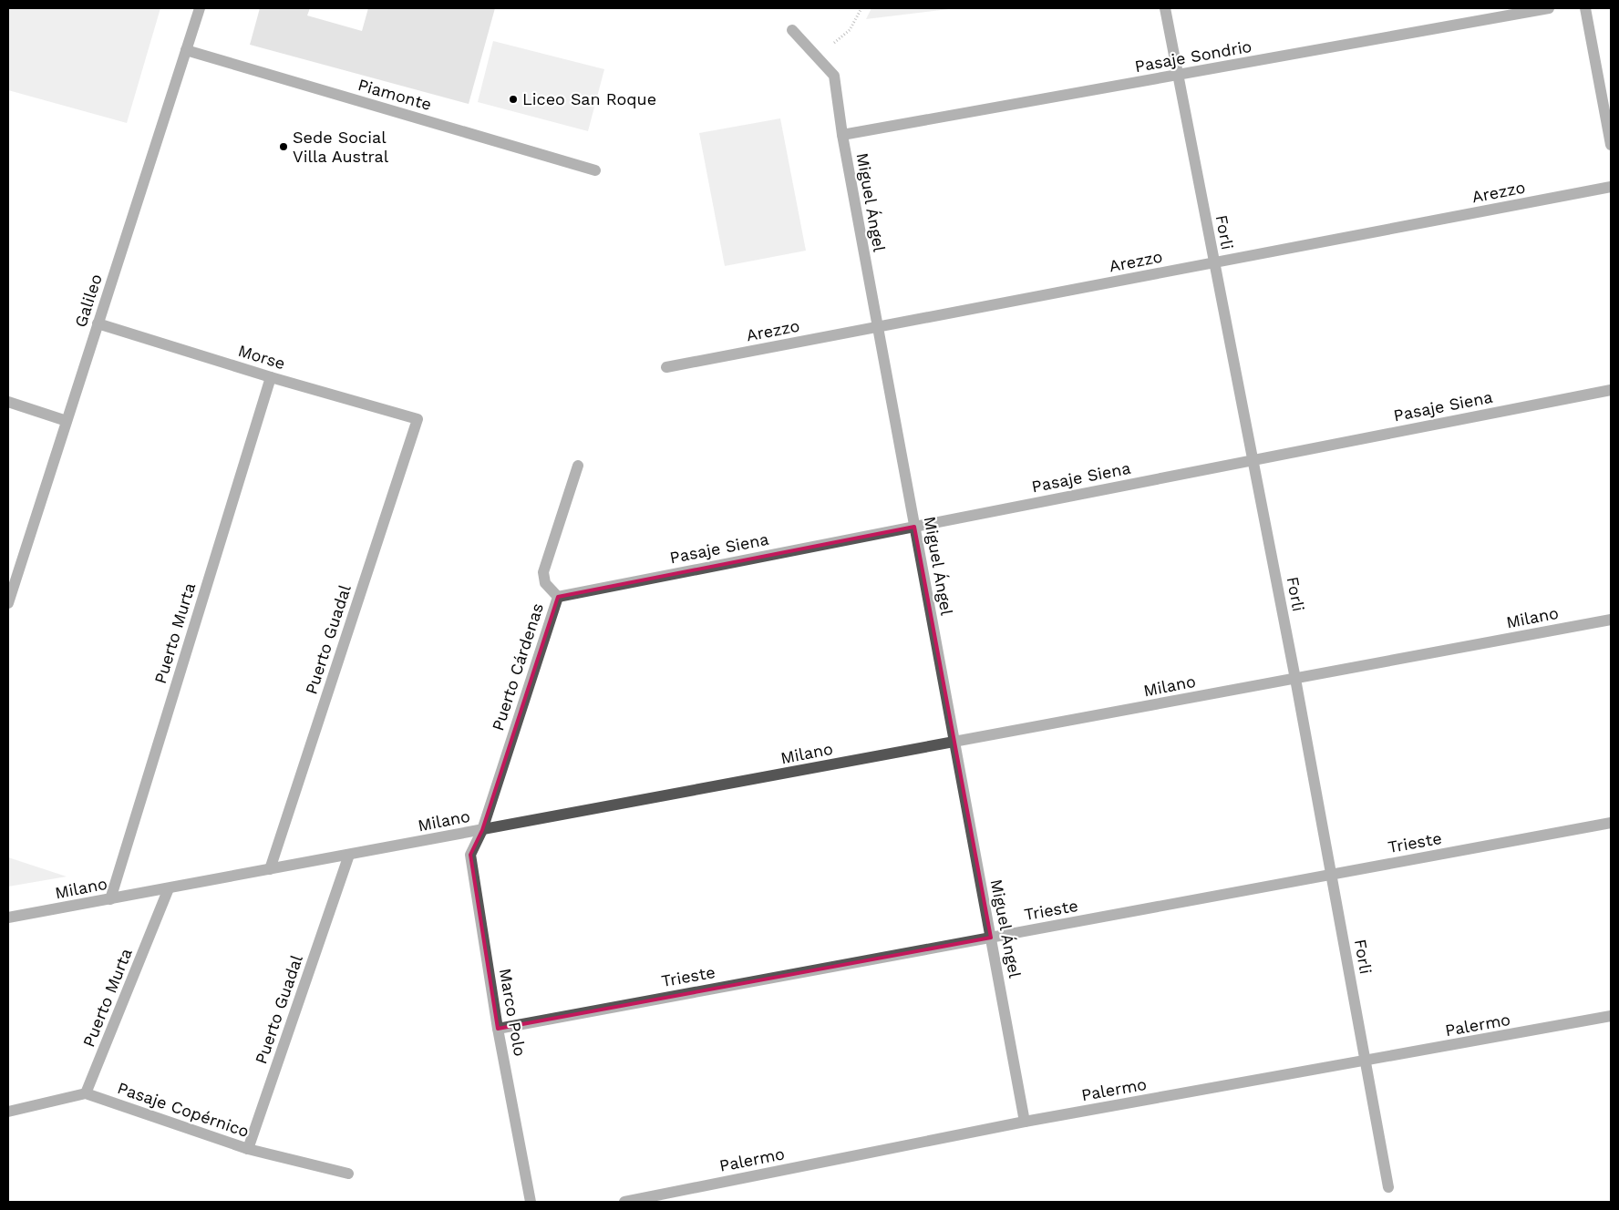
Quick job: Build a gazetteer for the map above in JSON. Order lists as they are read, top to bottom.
{
  "streets": {
    "street": [
      "Pasaje Sondrio",
      "Piamonte",
      "Arezzo",
      "Miguel Ángel",
      "Forli",
      "Galileo",
      "Morse",
      "Pasaje Siena",
      "Milano",
      "Puerto Murta",
      "Puerto Guadal",
      "Puerto Cárdenas",
      "Trieste",
      "Marco Polo",
      "Palermo",
      "Pasaje Copérnico"
    ]
  },
  "crossings": [
    ["Pasaje Sondrio", "Miguel Ángel"],
    ["Pasaje Sondrio", "Forli"],
    ["Piamonte", "Galileo"],
    ["Arezzo", "Miguel Ángel"],
    ["Arezzo", "Forli"],
    ["Miguel Ángel", "Pasaje Siena"],
    ["Miguel Ángel", "Milano"],
    ["Miguel Ángel", "Trieste"],
    ["Miguel Ángel", "Palermo"],
    ["Forli", "Pasaje Siena"],
    ["Forli", "Milano"],
    ["Forli", "Trieste"],
    ["Forli", "Palermo"],
    ["Galileo", "Morse"],
    ["Morse", "Puerto Murta"],
    ["Morse", "Puerto Guadal"],
    ["Pasaje Siena", "Puerto Cárdenas"],
    ["Milano", "Puerto Murta"],
    ["Milano", "Puerto Guadal"],
    ["Milano", "Puerto Cárdenas"],
    ["Milano", "Marco Polo"],
    ["Puerto Murta", "Pasaje Copérnico"],
    ["Puerto Guadal", "Pasaje Copérnico"],
    ["Puerto Cárdenas", "Marco Polo"],
    ["Trieste", "Marco Polo"]
  ],
  "places": ["Liceo San Roque", "Sede Social Villa Austral"]
}
